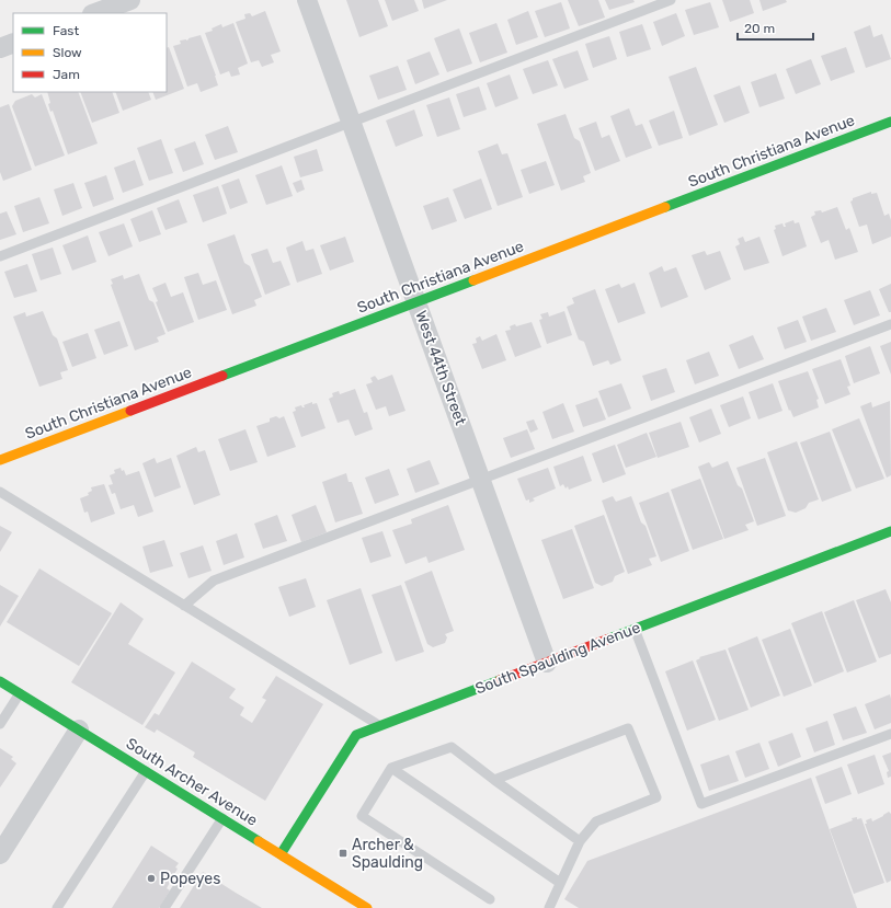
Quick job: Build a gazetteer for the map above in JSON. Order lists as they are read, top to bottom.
{
  "streets": {
    "street": [
      "South Christiana Avenue",
      "West 44th Street",
      "South Spaulding Avenue",
      "South Archer Avenue"
    ]
  },
  "crossings": [
    ["South Christiana Avenue", "West 44th Street"],
    ["West 44th Street", "South Spaulding Avenue"],
    ["South Spaulding Avenue", "South Archer Avenue"]
  ],
  "places": {
    "transit": ["Archer & Spaulding"],
    "other": ["Popeyes"]
  },
  "legend": ["Fast", "Slow", "Jam"],
  "scale_bar": "20 m"
}
